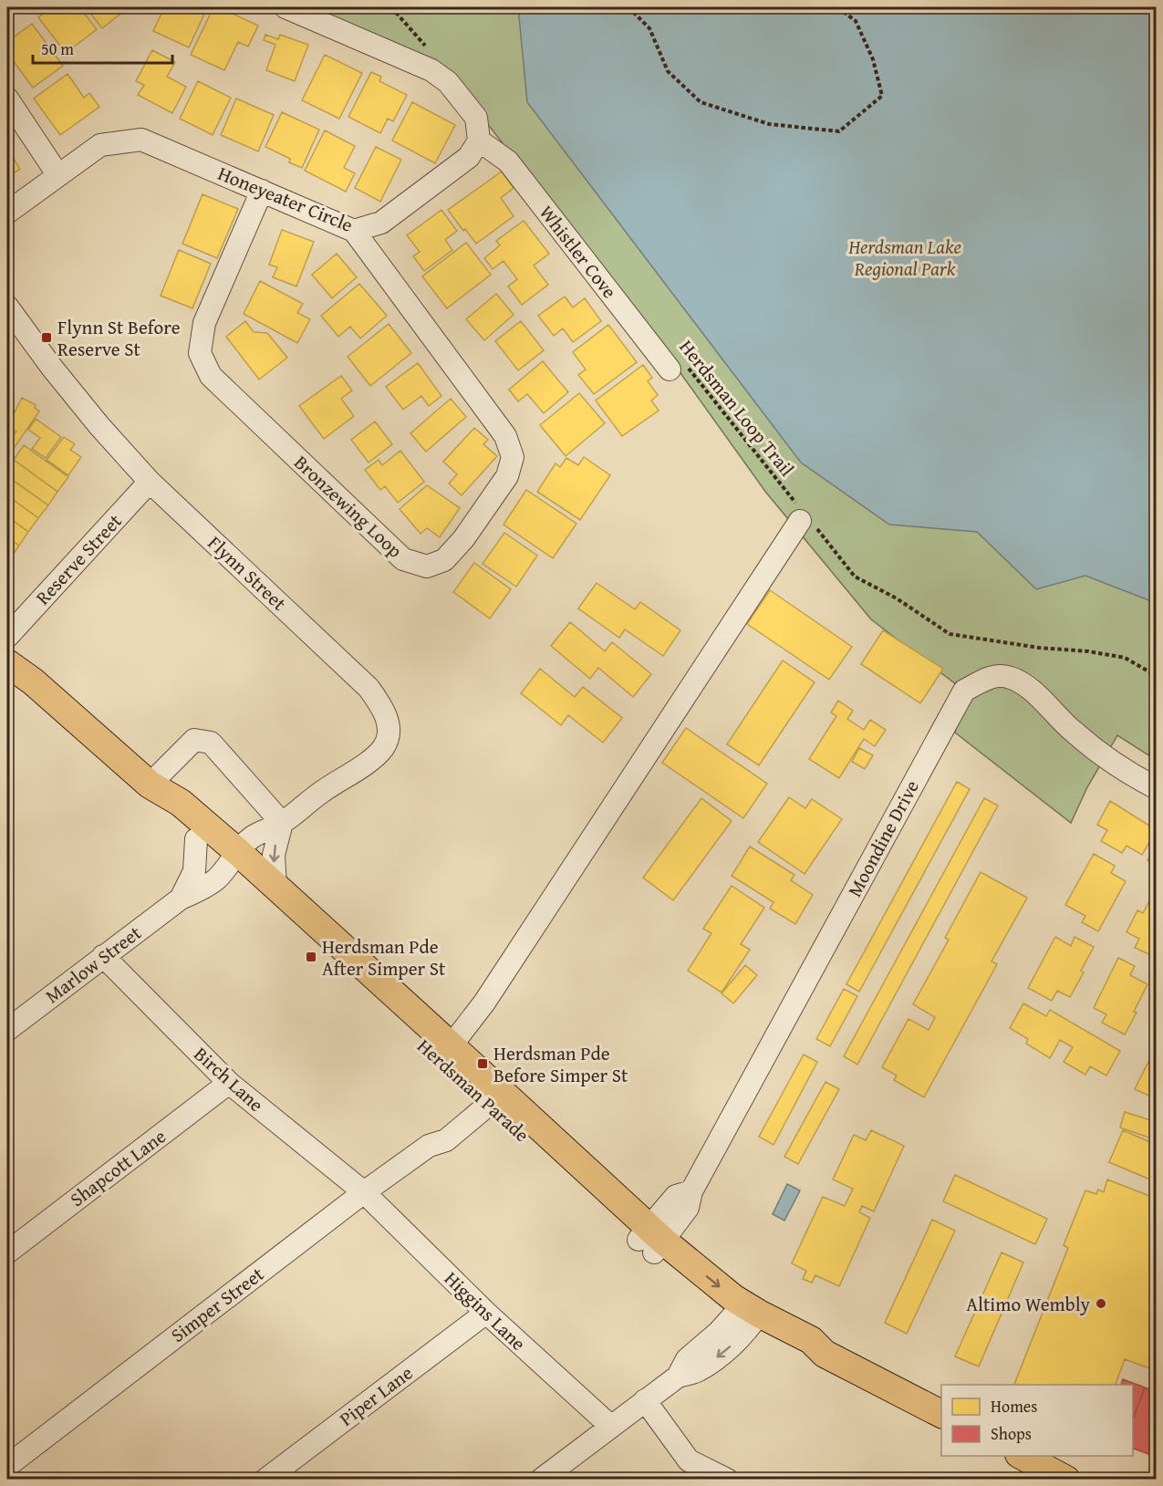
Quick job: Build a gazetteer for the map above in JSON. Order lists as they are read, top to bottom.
{
  "streets": {
    "main road": ["Herdsman Parade"],
    "street": [
      "Honeyeater Circle",
      "Whistler Cove",
      "Bronzewing Loop",
      "Reserve Street",
      "Flynn Street",
      "Moondine Drive",
      "Marlow Street",
      "Birch Lane",
      "Shapcott Lane",
      "Simper Street",
      "Higgins Lane",
      "Piper Lane"
    ],
    "path": ["Herdsman Loop Trail"]
  },
  "crossings": [
    ["Honeyeater Circle", "Whistler Cove"],
    ["Honeyeater Circle", "Bronzewing Loop"],
    ["Whistler Cove", "Herdsman Loop Trail"],
    ["Reserve Street", "Flynn Street"],
    ["Flynn Street", "Marlow Street"],
    ["Flynn Street", "Herdsman Parade"],
    ["Moondine Drive", "Herdsman Parade"],
    ["Marlow Street", "Birch Lane"],
    ["Marlow Street", "Herdsman Parade"],
    ["Birch Lane", "Shapcott Lane"],
    ["Birch Lane", "Simper Street"],
    ["Birch Lane", "Higgins Lane"],
    ["Herdsman Parade", "Simper Street"],
    ["Simper Street", "Higgins Lane"],
    ["Higgins Lane", "Piper Lane"]
  ],
  "parks": ["Herdsman Lake Regional Park"],
  "places": {
    "transit": ["Flynn St Before Reserve St", "Herdsman Pde After Simper St", "Herdsman Pde Before Simper St"],
    "other": ["Altimo Wembly"]
  },
  "legend": ["Homes", "Shops"],
  "scale_bar": "50 m"
}
